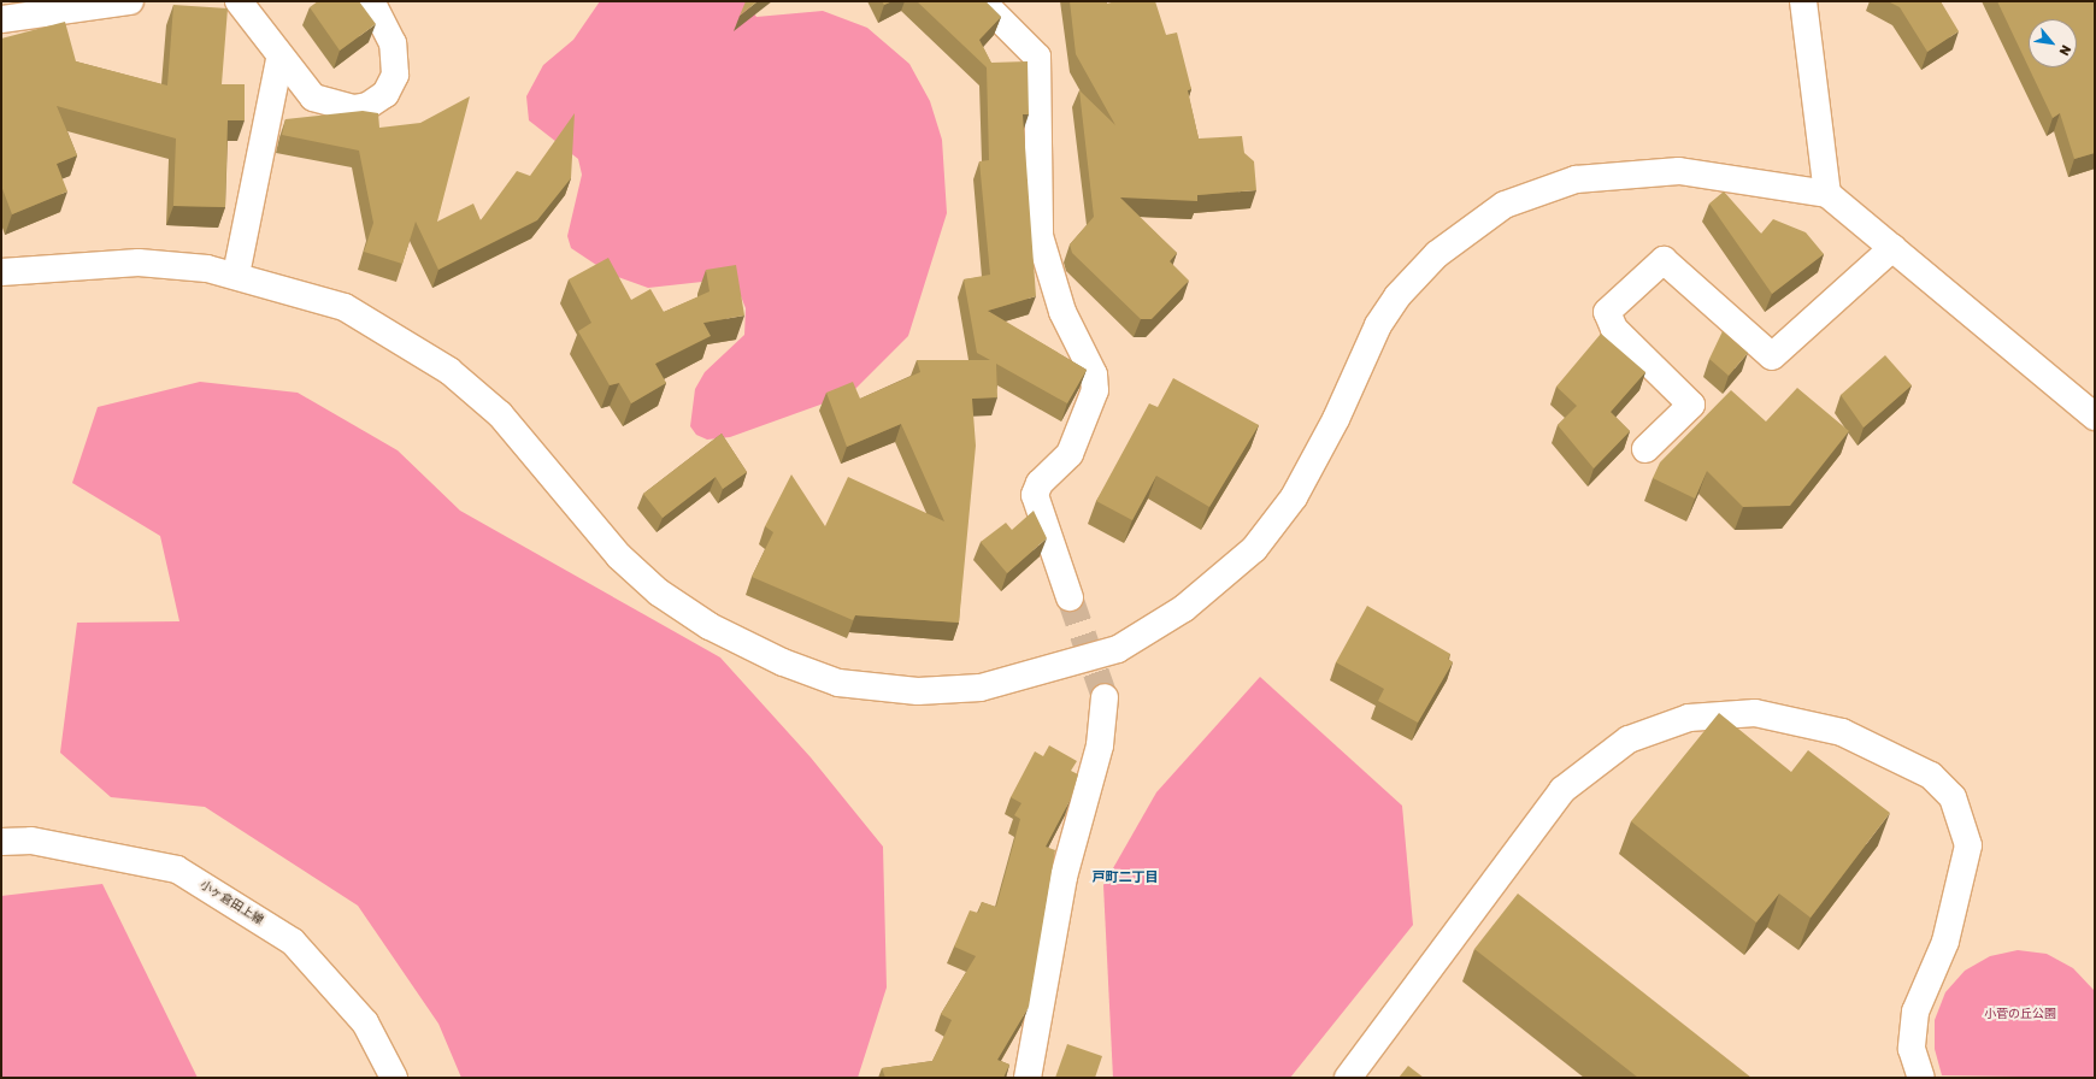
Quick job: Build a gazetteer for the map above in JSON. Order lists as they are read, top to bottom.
{
  "streets": {
    "street": ["小ヶ倉田上線"]
  },
  "districts": ["戸町二丁目"],
  "parks": ["小菅の丘公園"],
  "north": "bottom right"
}
